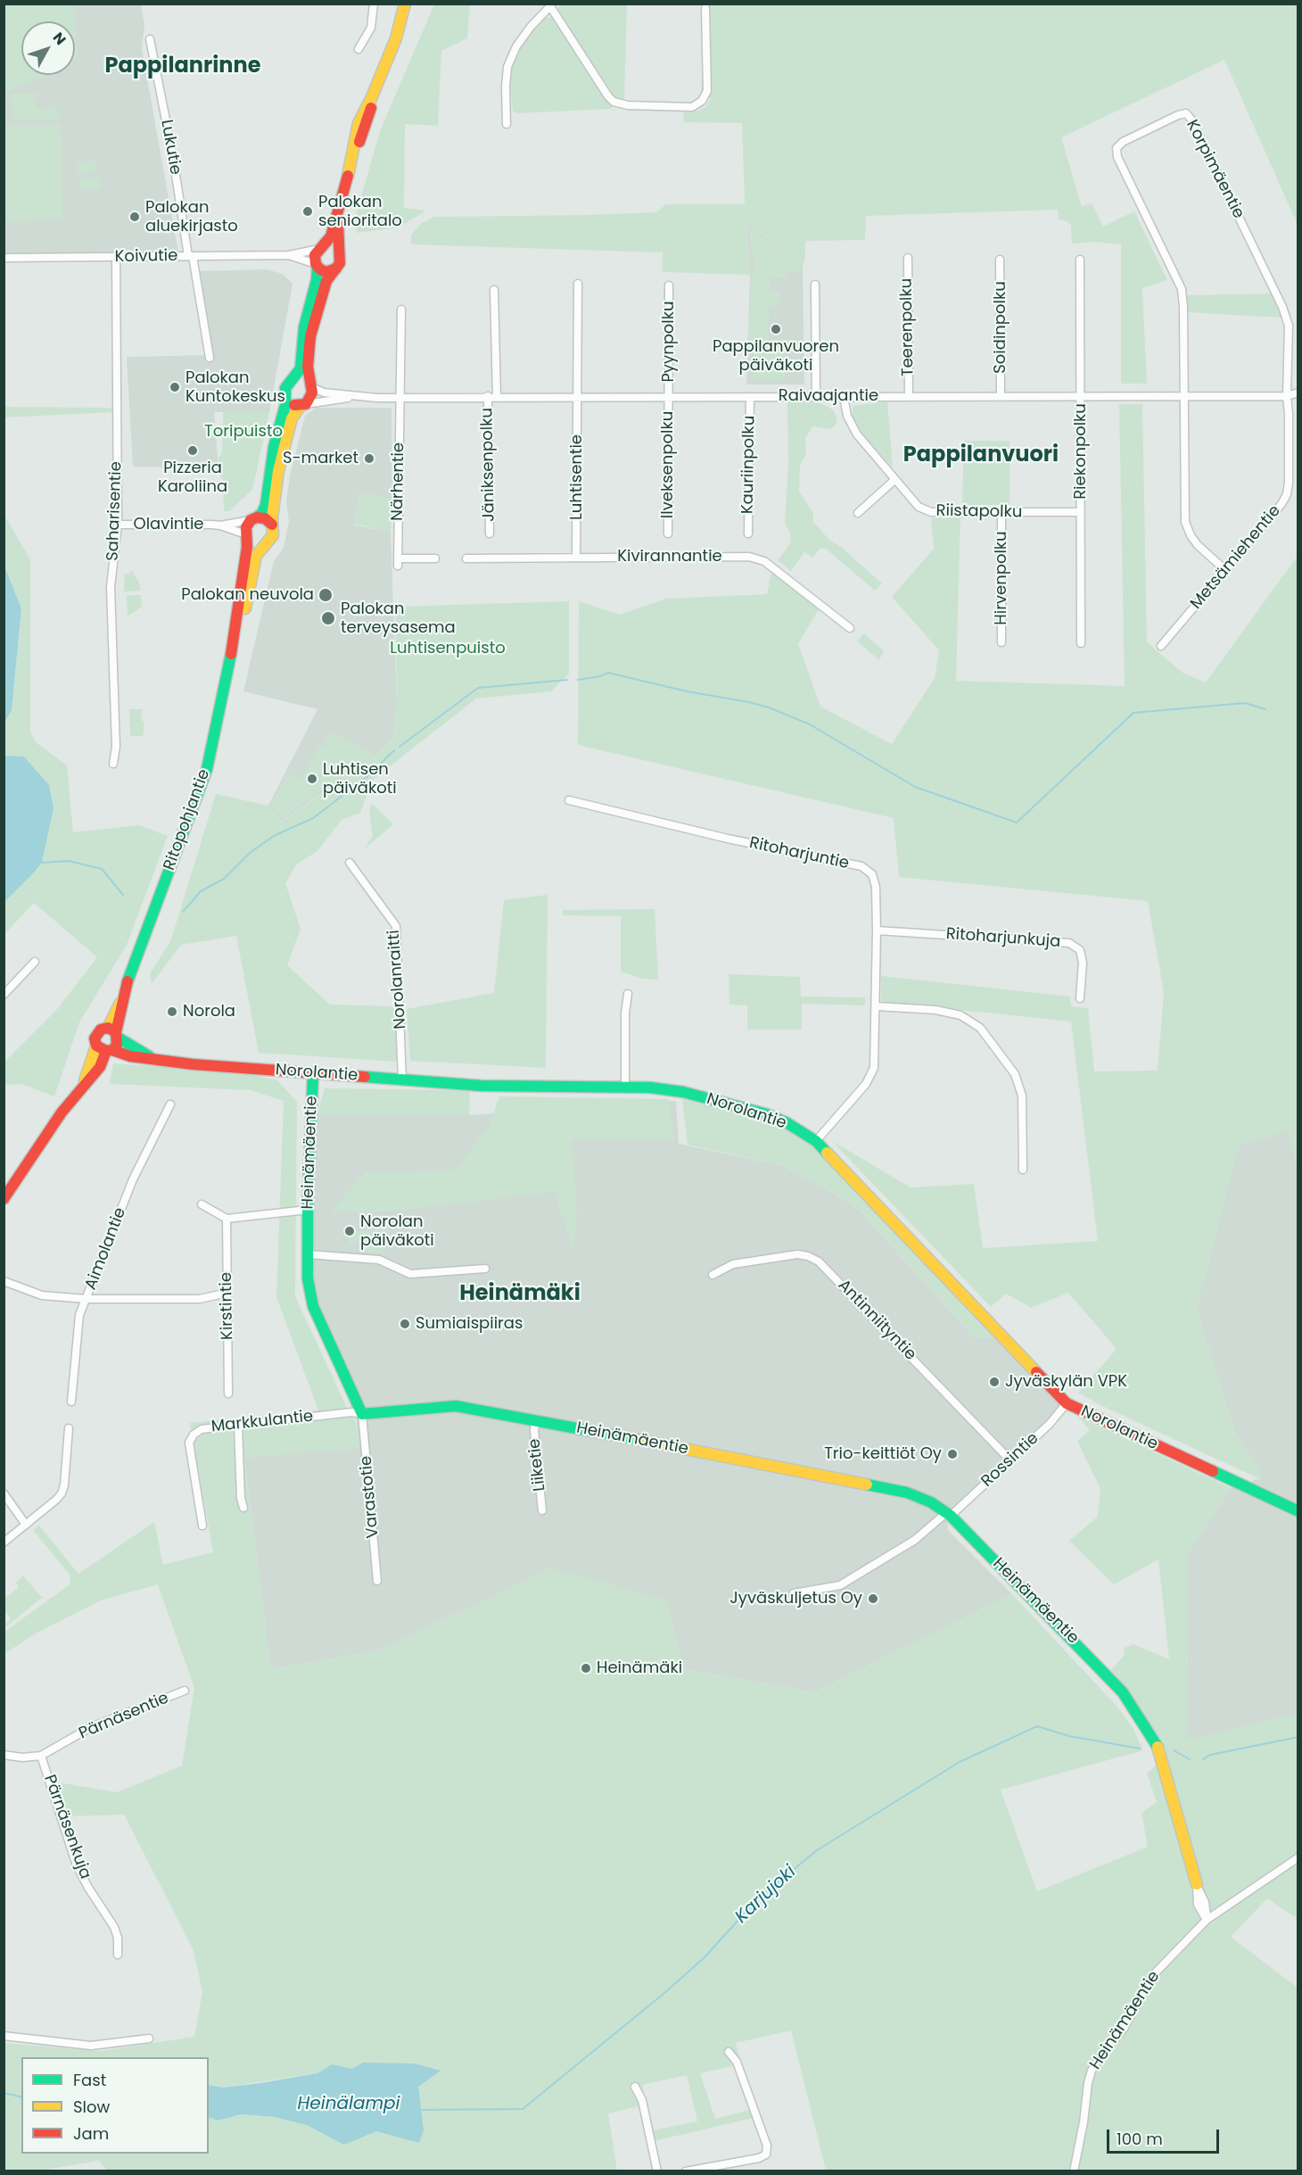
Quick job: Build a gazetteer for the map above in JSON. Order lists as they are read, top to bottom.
{
  "streets": {
    "street": [
      "Lukutie",
      "Korpimäentie",
      "Koivutie",
      "Teerenpolku",
      "Soidinpolku",
      "Pyynpolku",
      "Raivaajantie",
      "Riekonpolku",
      "Jäniksenpolku",
      "Ilveksenpolku",
      "Kauriinpolku",
      "Luhtisentie",
      "Närhentie",
      "Saharisentie",
      "Riistapolku",
      "Olavintie",
      "Kivirannantie",
      "Metsämiehentie",
      "Hirvenpolku",
      "Ritopohjantie",
      "Ritoharjuntie",
      "Ritoharjunkuja",
      "Norolanraitti",
      "Norolantie",
      "Heinämäentie",
      "Aimolantie",
      "Kirstintie",
      "Antinniityntie",
      "Markkulantie",
      "Rossintie",
      "Liiketie",
      "Varastotie",
      "Pärnäsentie",
      "Pärnäsenkuja"
    ]
  },
  "crossings": [
    ["Lukutie", "Koivutie"],
    ["Korpimäentie", "Raivaajantie"],
    ["Korpimäentie", "Metsämiehentie"],
    ["Koivutie", "Saharisentie"],
    ["Teerenpolku", "Raivaajantie"],
    ["Soidinpolku", "Raivaajantie"],
    ["Pyynpolku", "Raivaajantie"],
    ["Pyynpolku", "Ilveksenpolku"],
    ["Raivaajantie", "Riekonpolku"],
    ["Raivaajantie", "Jäniksenpolku"],
    ["Raivaajantie", "Ilveksenpolku"],
    ["Raivaajantie", "Kauriinpolku"],
    ["Raivaajantie", "Luhtisentie"],
    ["Raivaajantie", "Närhentie"],
    ["Raivaajantie", "Riistapolku"],
    ["Raivaajantie", "Metsämiehentie"],
    ["Riekonpolku", "Riistapolku"],
    ["Luhtisentie", "Kivirannantie"],
    ["Saharisentie", "Olavintie"],
    ["Riistapolku", "Hirvenpolku"],
    ["Olavintie", "Ritopohjantie"],
    ["Ritopohjantie", "Norolantie"],
    ["Ritoharjuntie", "Ritoharjunkuja"],
    ["Ritoharjuntie", "Norolantie"],
    ["Norolanraitti", "Norolantie"],
    ["Norolantie", "Heinämäentie"],
    ["Norolantie", "Rossintie"],
    ["Heinämäentie", "Markkulantie"],
    ["Heinämäentie", "Rossintie"],
    ["Heinämäentie", "Liiketie"],
    ["Heinämäentie", "Varastotie"],
    ["Antinniityntie", "Rossintie"],
    ["Markkulantie", "Varastotie"],
    ["Pärnäsentie", "Pärnäsenkuja"]
  ],
  "districts": ["Pappilanrinne", "Pappilanvuori", "Heinämäki"],
  "water": ["Karjujoki", "Heinälampi"],
  "parks": ["Toripuisto", "Luhtisenpuisto"],
  "places": [
    "Palokan senioritalo",
    "Palokan aluekirjasto",
    "Pappilanvuoren päiväkoti",
    "Palokan Kuntokeskus",
    "Pizzeria Karoliina",
    "S-market",
    "Palokan neuvola",
    "Palokan terveysasema",
    "Luhtisen päiväkoti",
    "Norola",
    "Norolan päiväkoti",
    "Sumiaispiiras",
    "Jyväskylän VPK",
    "Trio-keittiöt Oy",
    "Jyväskuljetus Oy",
    "Heinämäki"
  ],
  "legend": ["Fast", "Slow", "Jam"],
  "scale_bar": "100 m",
  "north": "top right"
}
